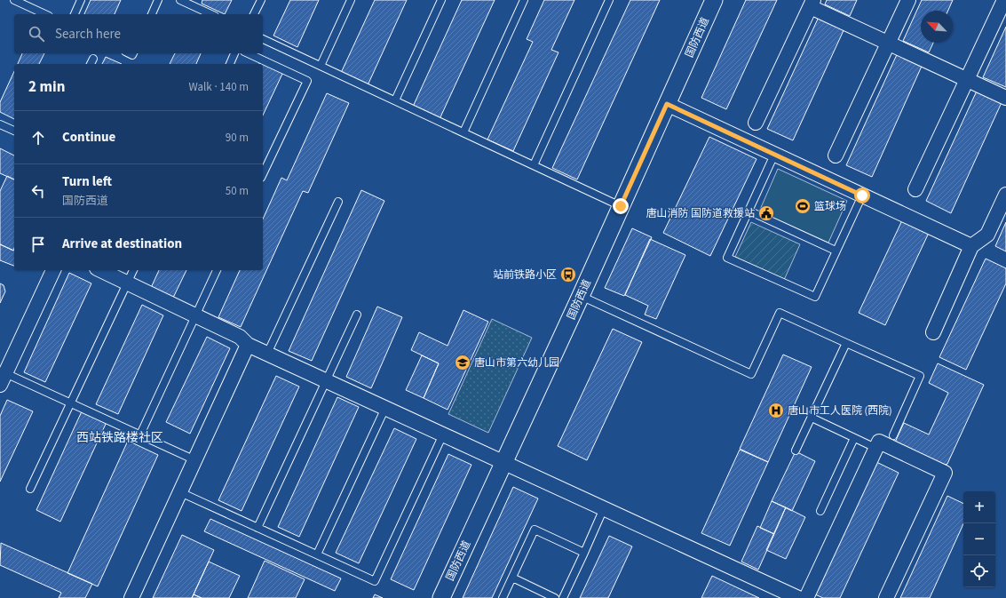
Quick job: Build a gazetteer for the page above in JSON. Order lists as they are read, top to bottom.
{
  "streets": {
    "street": ["国防西道"]
  },
  "districts": ["西站铁路楼社区"],
  "places": {
    "sports": ["篮球场"],
    "public building": ["唐山消防 国防道救援站"],
    "bus stop": ["站前铁路小区"],
    "school or university": ["唐山市第六幼儿园"],
    "hospital": ["唐山市工人医院 (西院)"]
  },
  "north": "top left",
  "page": {
    "search": "Search here",
    "heading": ["2 min", "Walk · 140 m"],
    "list": [
      ["Continue", "90 m"],
      ["Turn left", "国防西道", "50 m"],
      "Arrive at destination"
    ],
    "map_buttons": ["+", "−"]
  }
}
